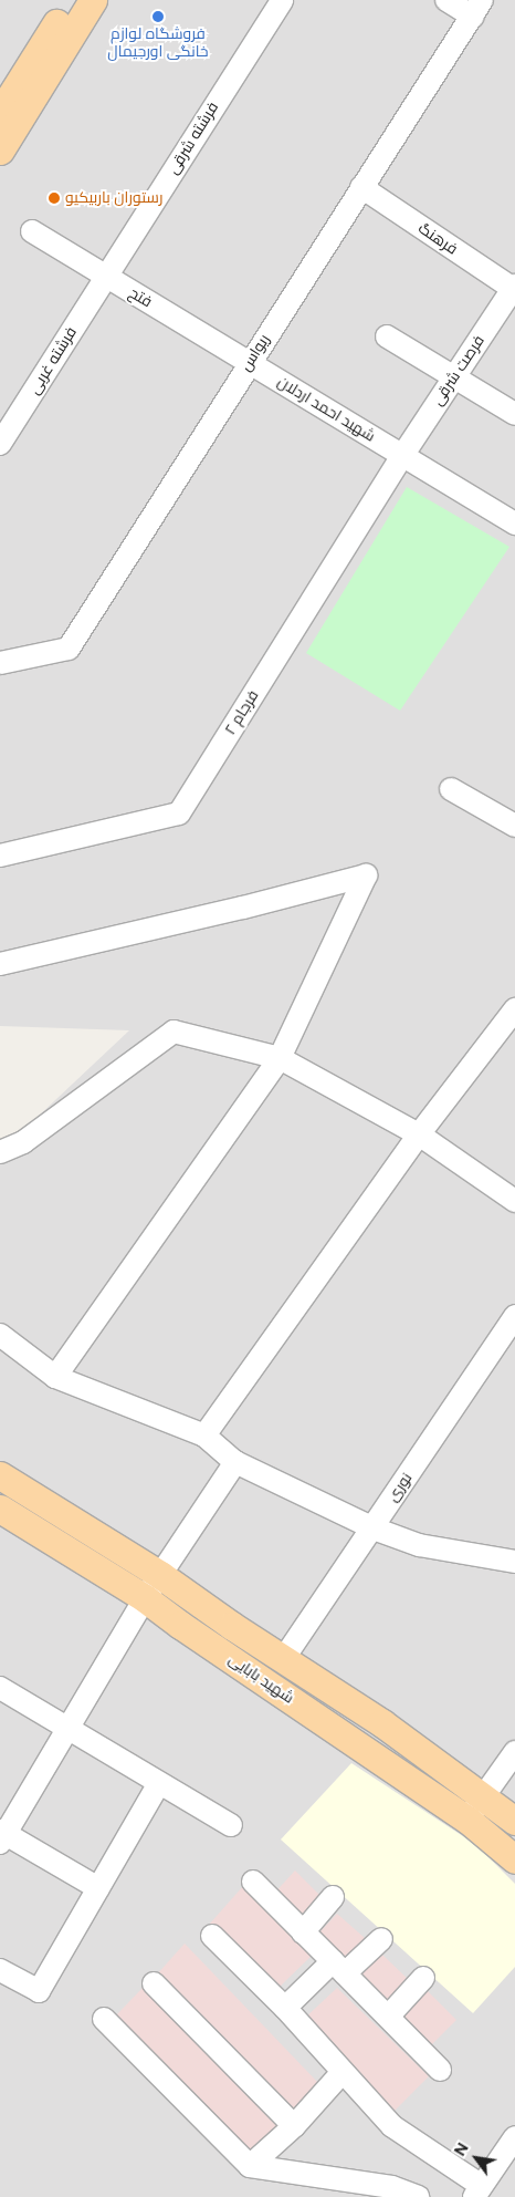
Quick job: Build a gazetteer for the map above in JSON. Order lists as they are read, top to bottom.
{
  "streets": {
    "main road": ["شهید بابایی"],
    "street": [
      "فرشته شرقی",
      "فرهنگ",
      "فتح",
      "ریواس",
      "فرشته غربی",
      "فرصت شرقی",
      "شهید احمد اردلان",
      "فرجام ۲",
      "نوری"
    ]
  },
  "crossings": [
    ["فرشته شرقی", "فتح"],
    ["فرشته شرقی", "فرشته غربی"],
    ["فرهنگ", "ریواس"],
    ["فرهنگ", "فرصت شرقی"],
    ["فتح", "ریواس"],
    ["فتح", "فرشته غربی"],
    ["فتح", "شهید احمد اردلان"],
    ["ریواس", "شهید احمد اردلان"],
    ["فرصت شرقی", "شهید احمد اردلان"],
    ["فرصت شرقی", "فرجام ۲"],
    ["شهید احمد اردلان", "فرجام ۲"],
    ["نوری", "شهید بابایی"]
  ],
  "places": ["فروشگاه لوازم خانگی اورجیمال", "رستوران باربیکیو"],
  "north": "top left"
}
